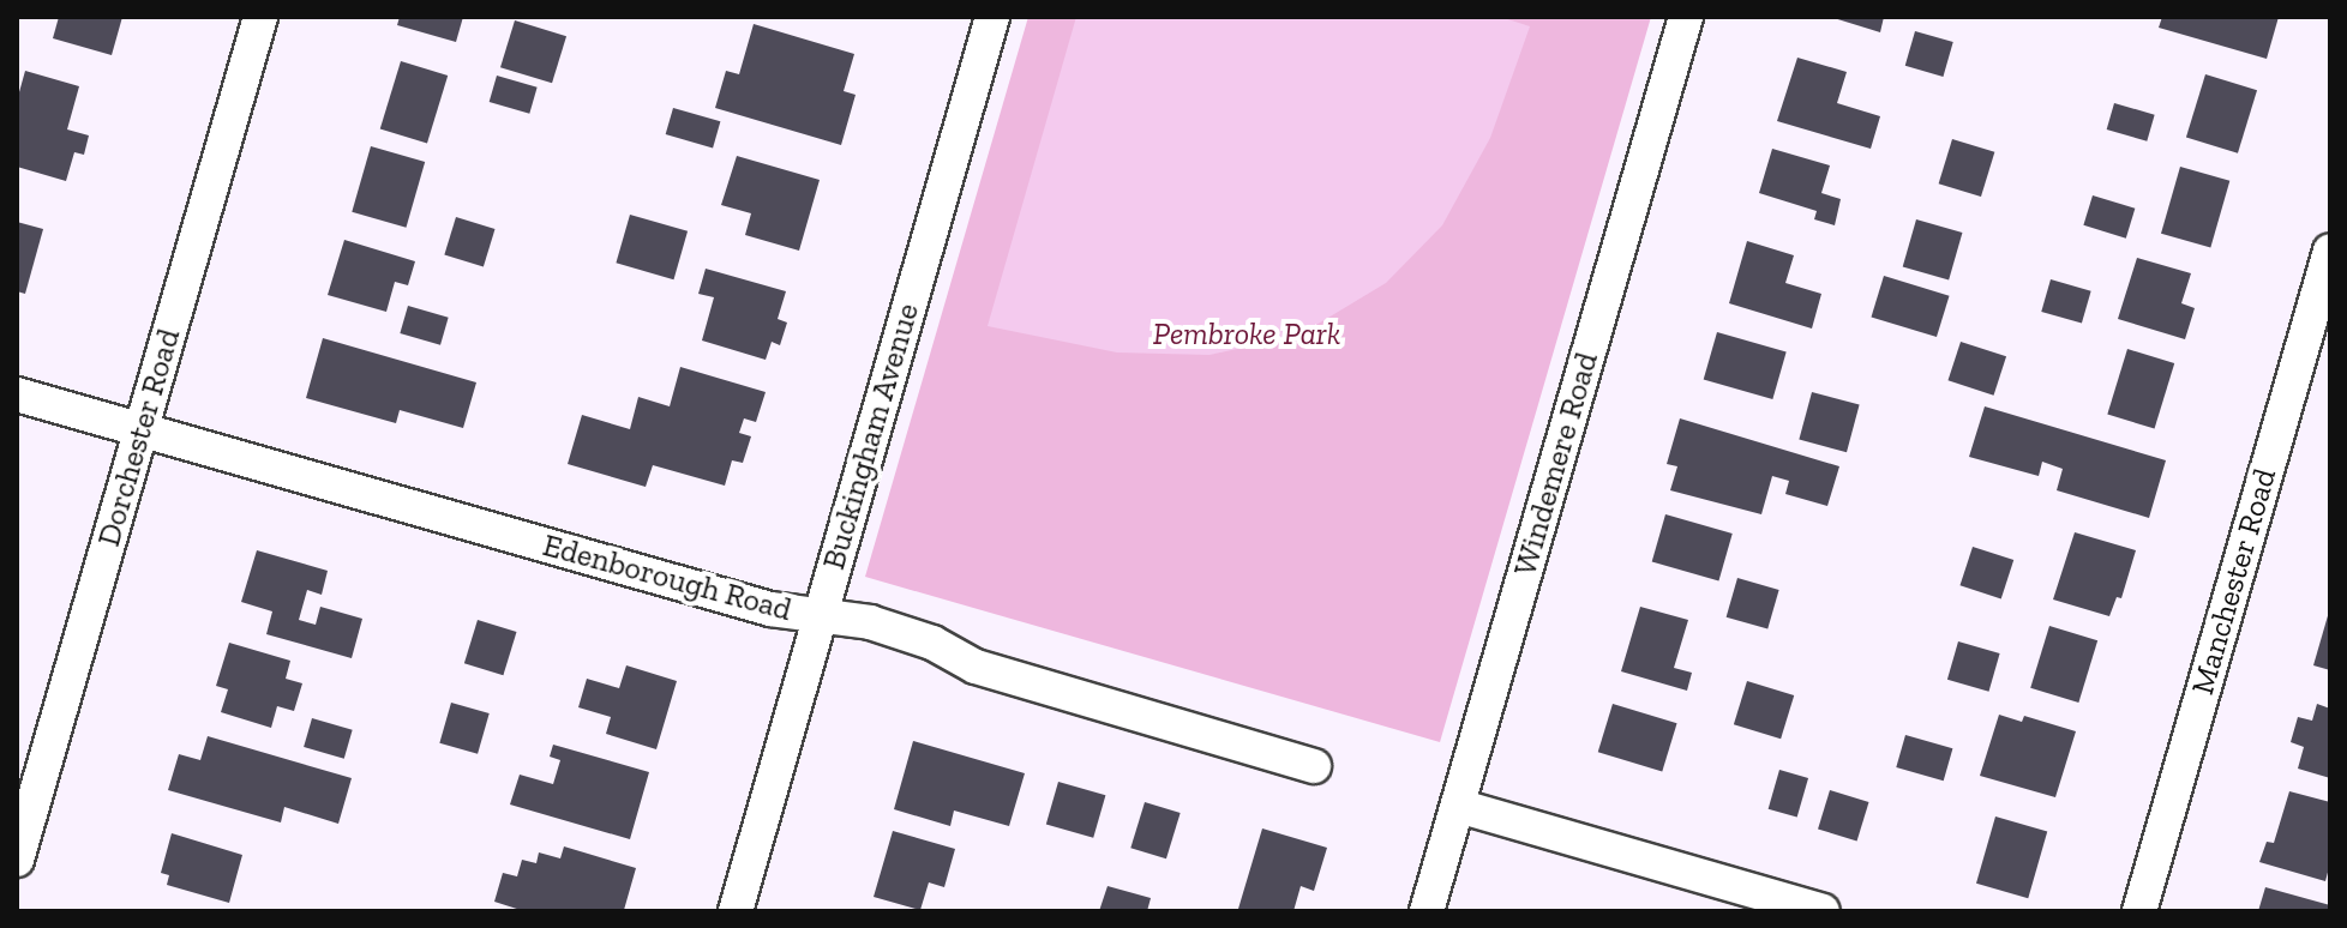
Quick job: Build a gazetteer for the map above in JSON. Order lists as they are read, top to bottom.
{
  "streets": {
    "street": [
      "Buckingham Avenue",
      "Dorchester Road",
      "Windemere Road",
      "Edenborough Road",
      "Manchester Road"
    ]
  },
  "crossings": [
    ["Buckingham Avenue", "Edenborough Road"],
    ["Dorchester Road", "Edenborough Road"]
  ],
  "parks": ["Pembroke Park"]
}
